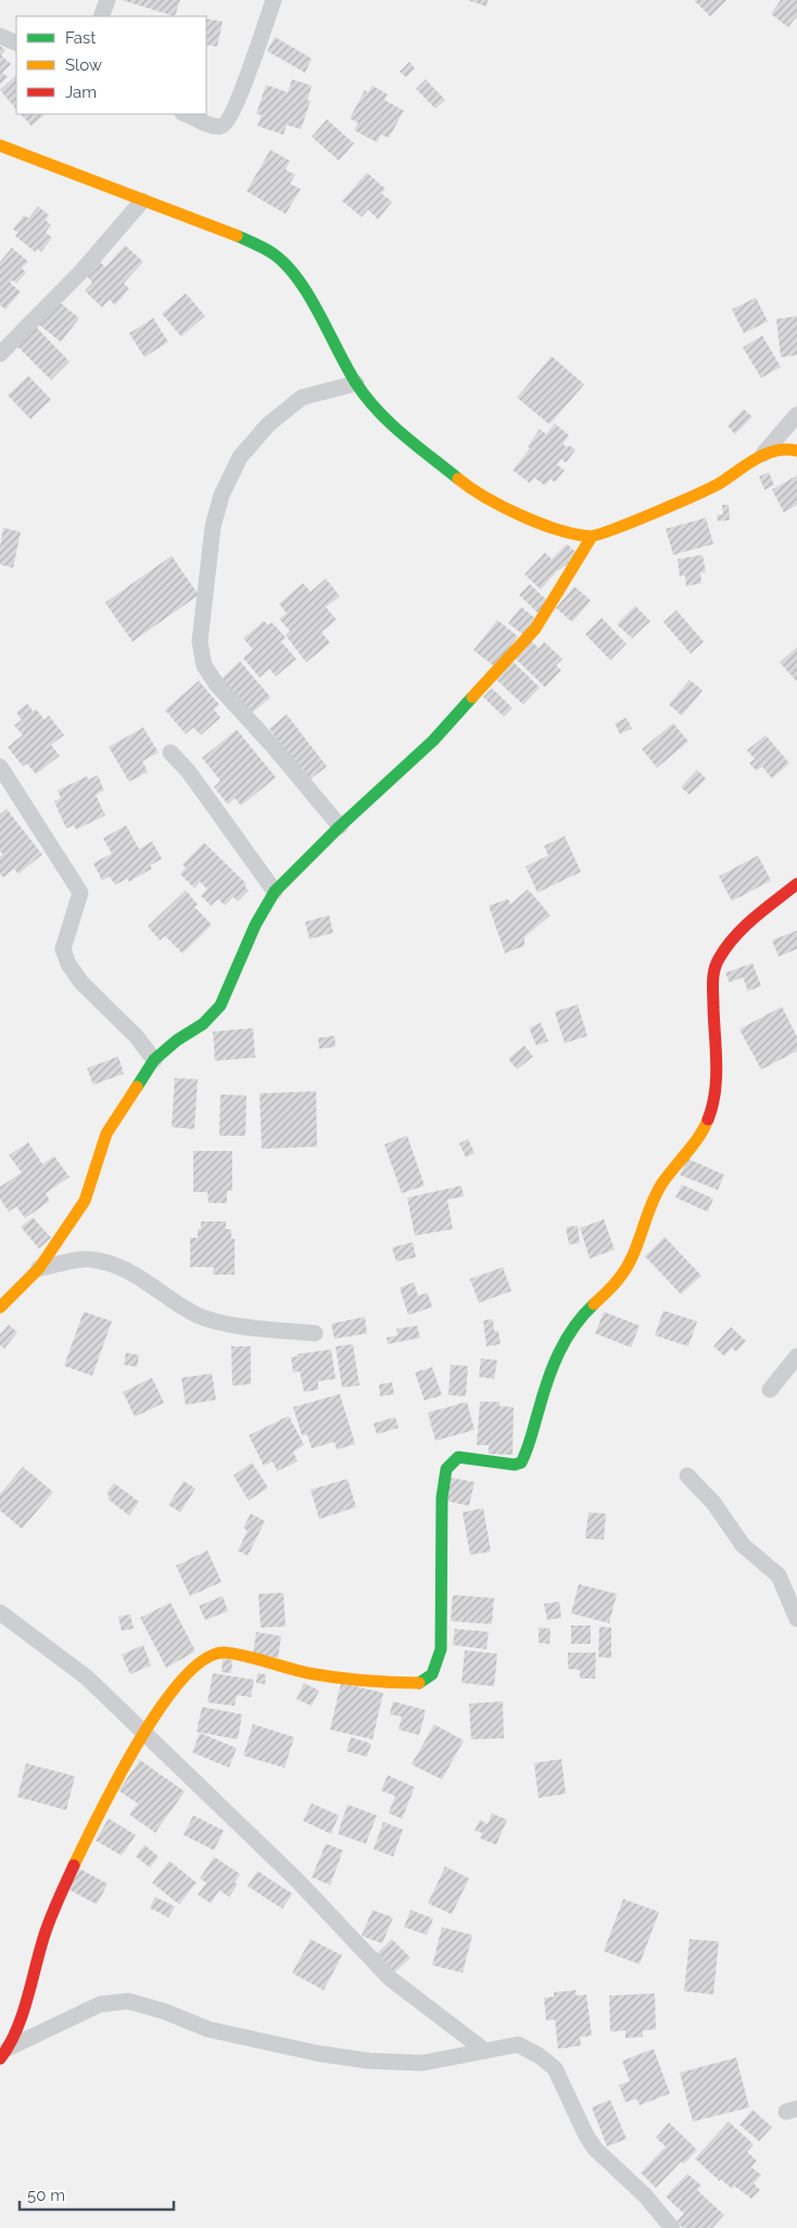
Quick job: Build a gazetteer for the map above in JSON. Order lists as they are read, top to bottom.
{
  "legend": ["Fast", "Slow", "Jam"],
  "scale_bar": "50 m"
}
